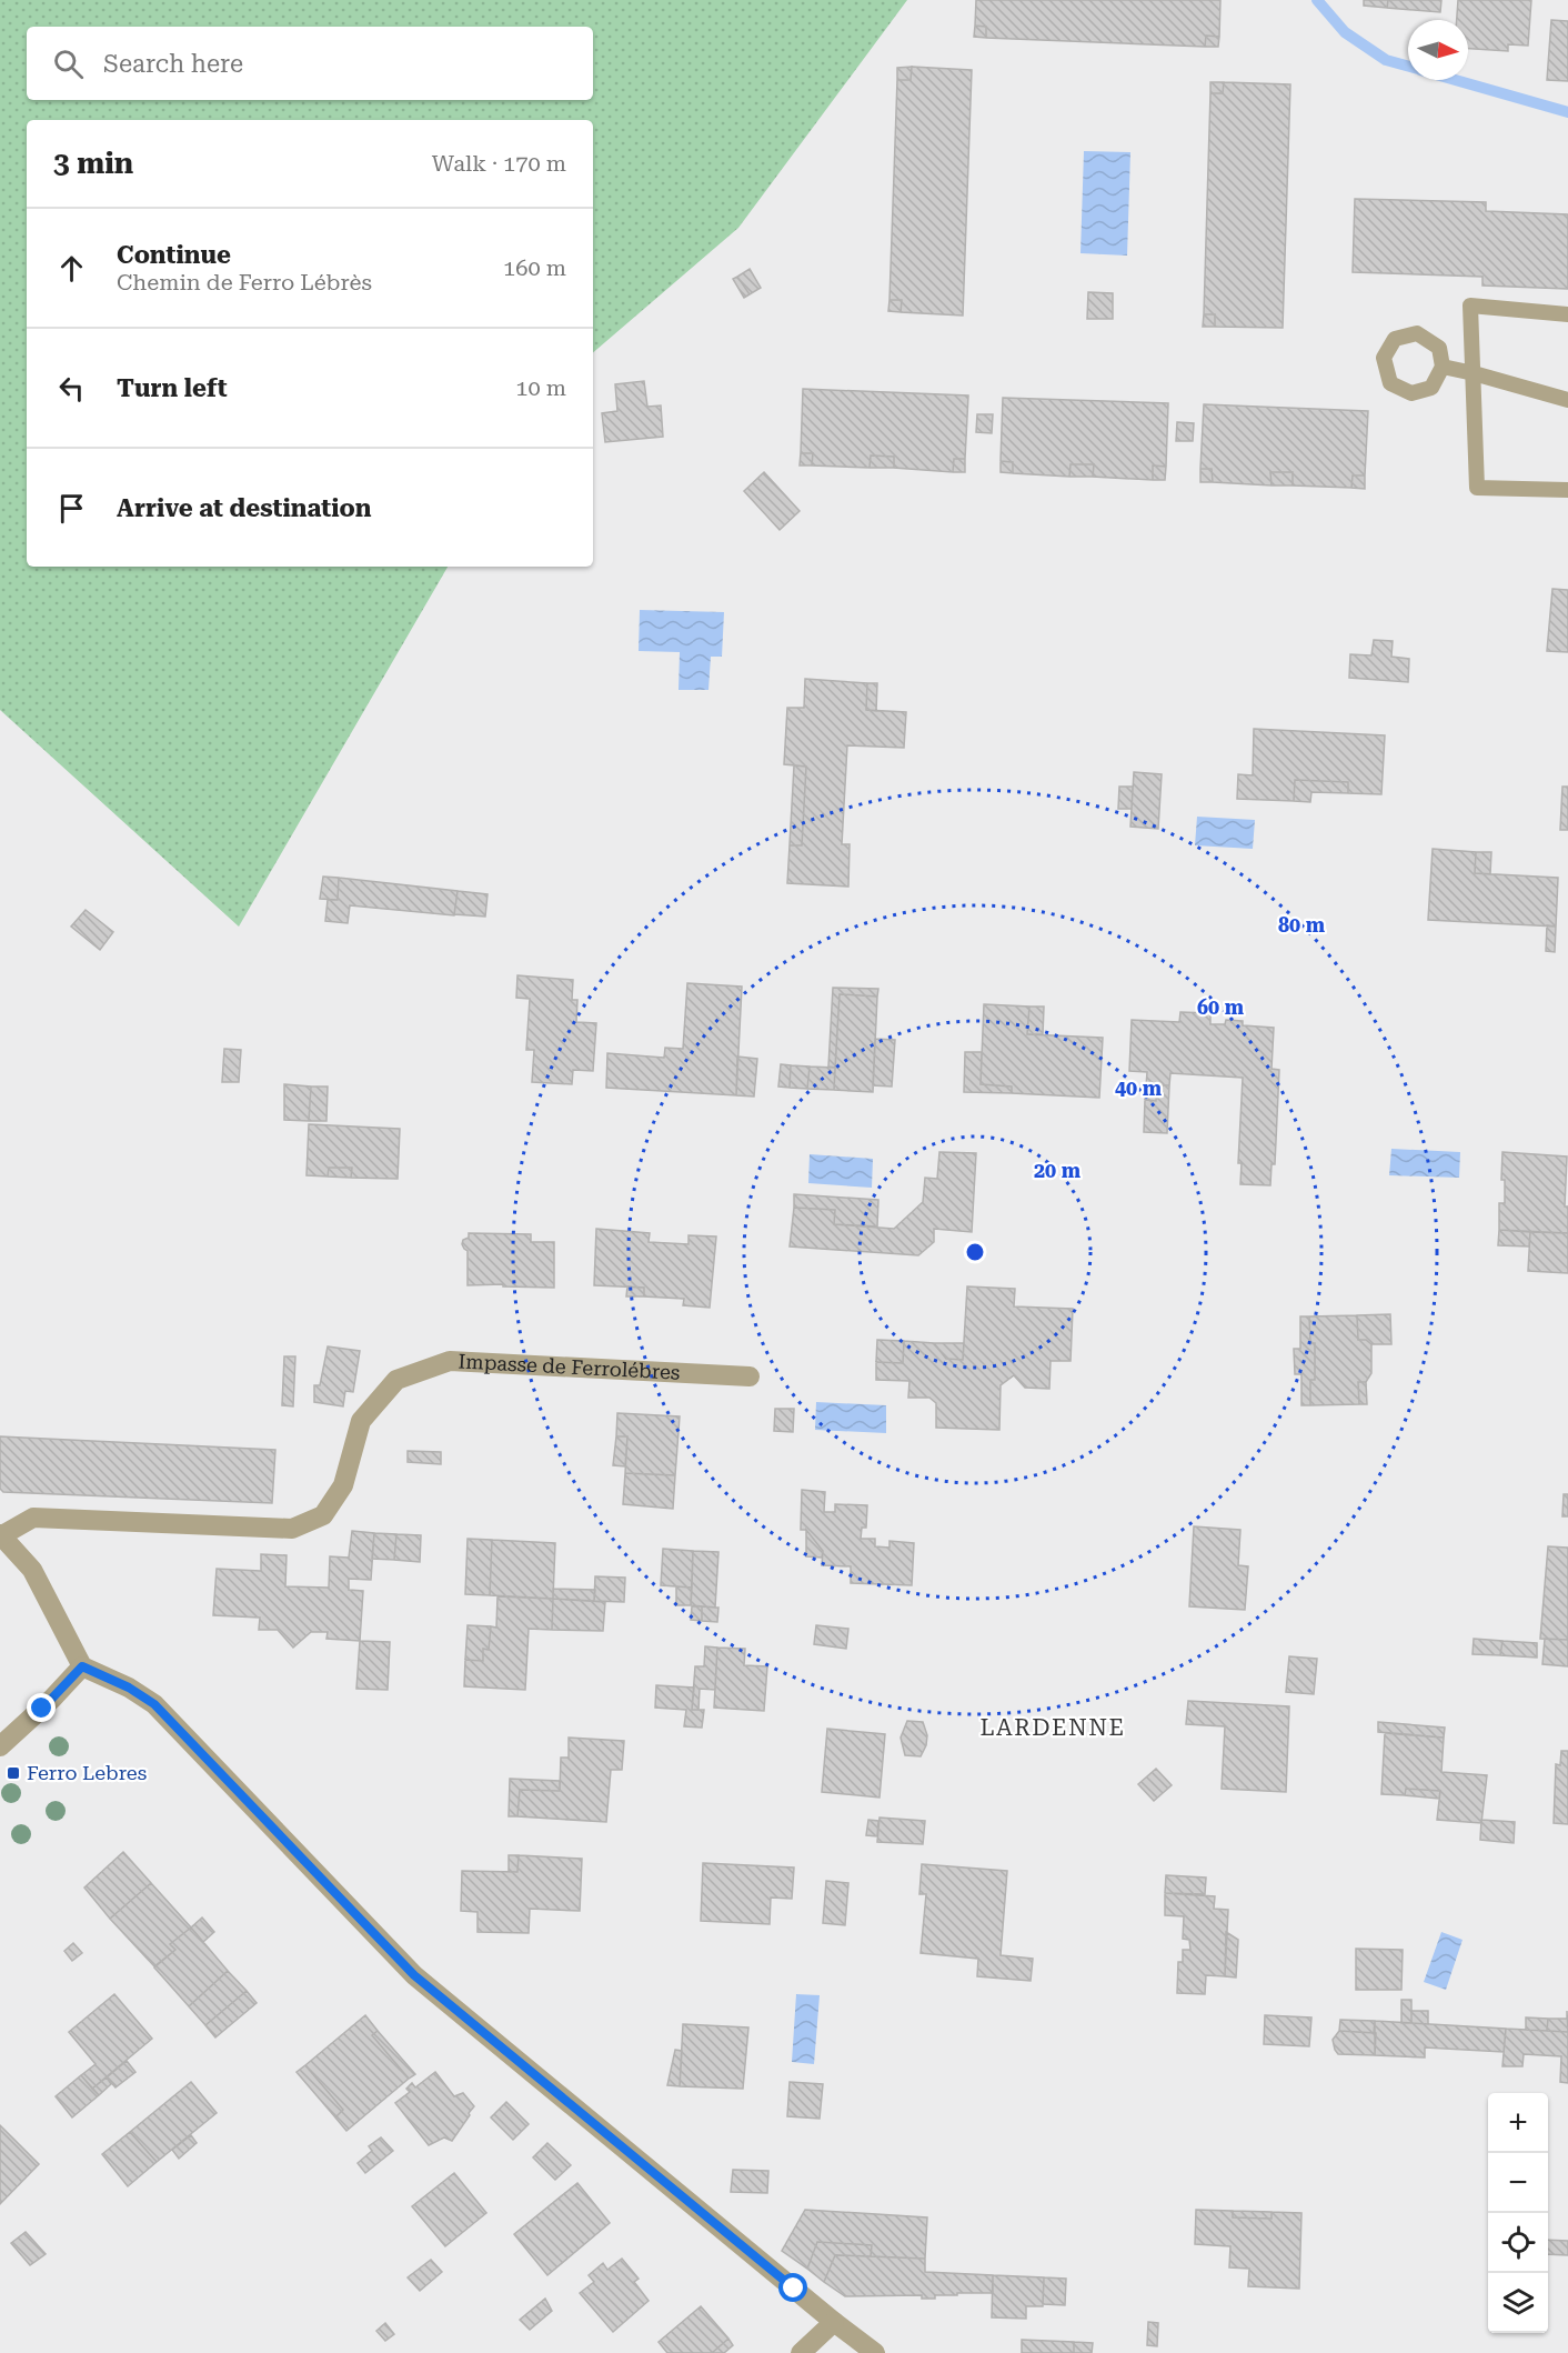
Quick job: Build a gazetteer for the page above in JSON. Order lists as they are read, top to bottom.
{
  "streets": {
    "street": ["Impasse de Ferrolébres"]
  },
  "districts": ["LARDENNE"],
  "places": {
    "transit": ["Ferro Lebres"]
  },
  "north": "right",
  "page": {
    "search": "Search here",
    "heading": ["3 min", "Walk · 170 m"],
    "list": [
      ["Continue", "Chemin de Ferro Lébrès", "160 m"],
      ["Turn left", "10 m"],
      "Arrive at destination"
    ],
    "map_buttons": ["+", "−"]
  },
  "rings": [
    "80 m",
    "60 m",
    "40 m",
    "20 m"
  ]
}
